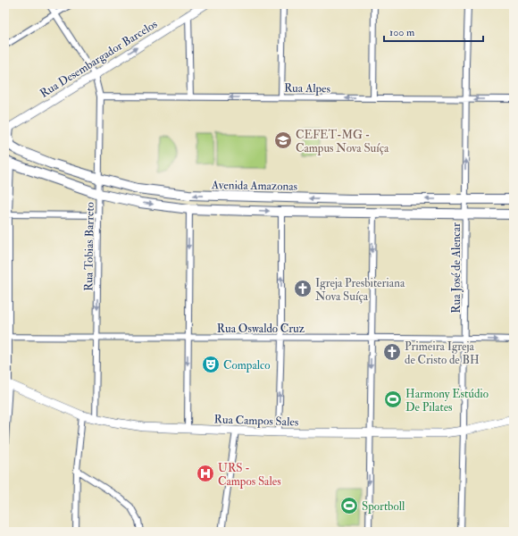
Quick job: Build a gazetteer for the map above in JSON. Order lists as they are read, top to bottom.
{
  "streets": {
    "main road": ["Avenida Amazonas"],
    "street": [
      "Rua Desembargador Barcelos",
      "Rua Alpes",
      "Rua Tobias Barreto",
      "Rua José de Alencar",
      "Rua Oswaldo Cruz",
      "Rua Campos Sales"
    ]
  },
  "crossings": [
    ["Rua Desembargador Barcelos", "Rua Tobias Barreto"],
    ["Rua Alpes", "Rua Tobias Barreto"],
    ["Rua Alpes", "Rua José de Alencar"],
    ["Avenida Amazonas", "Rua Tobias Barreto"],
    ["Avenida Amazonas", "Rua José de Alencar"],
    ["Rua Tobias Barreto", "Rua Oswaldo Cruz"],
    ["Rua Tobias Barreto", "Rua Campos Sales"],
    ["Rua José de Alencar", "Rua Oswaldo Cruz"],
    ["Rua José de Alencar", "Rua Campos Sales"]
  ],
  "one_way": ["Rua Desembargador Barcelos", "Rua Alpes"],
  "places": {
    "school or university": ["CEFET-MG - Campus Nova Suíça"],
    "church": ["Igreja Presbiteriana Nova Suíça", "Primeira Igreja de Cristo de BH"],
    "theatre": ["Compalco"],
    "sports": ["Harmony Estúdio De Pilates", "Sportboll"],
    "hospital": ["URS - Campos Sales"]
  },
  "scale_bar": "100 m"
}
